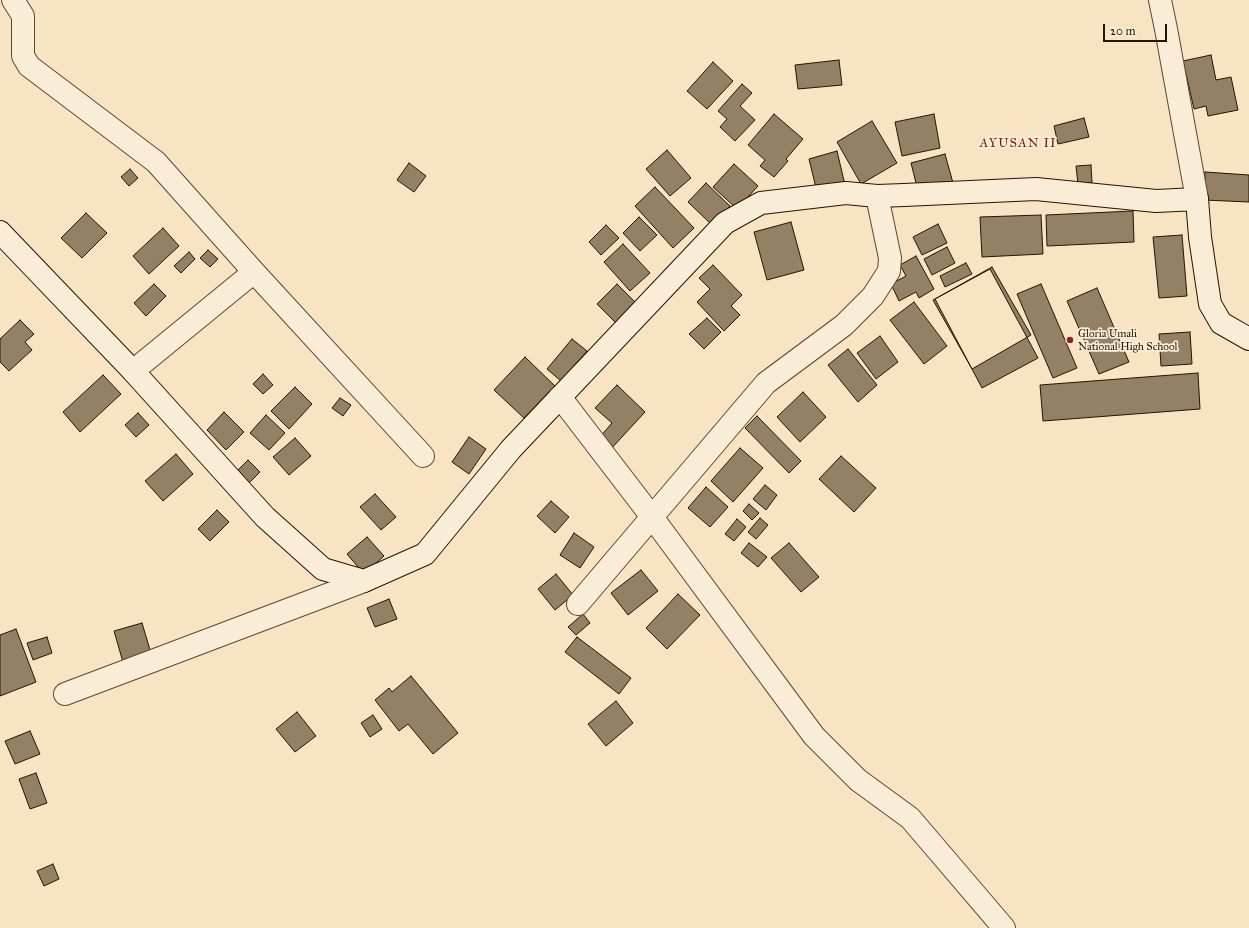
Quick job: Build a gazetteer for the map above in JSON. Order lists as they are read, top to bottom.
{
  "districts": ["AYUSAN II"],
  "places": ["Gloria Umali National High School"],
  "scale_bar": "20 m"
}
